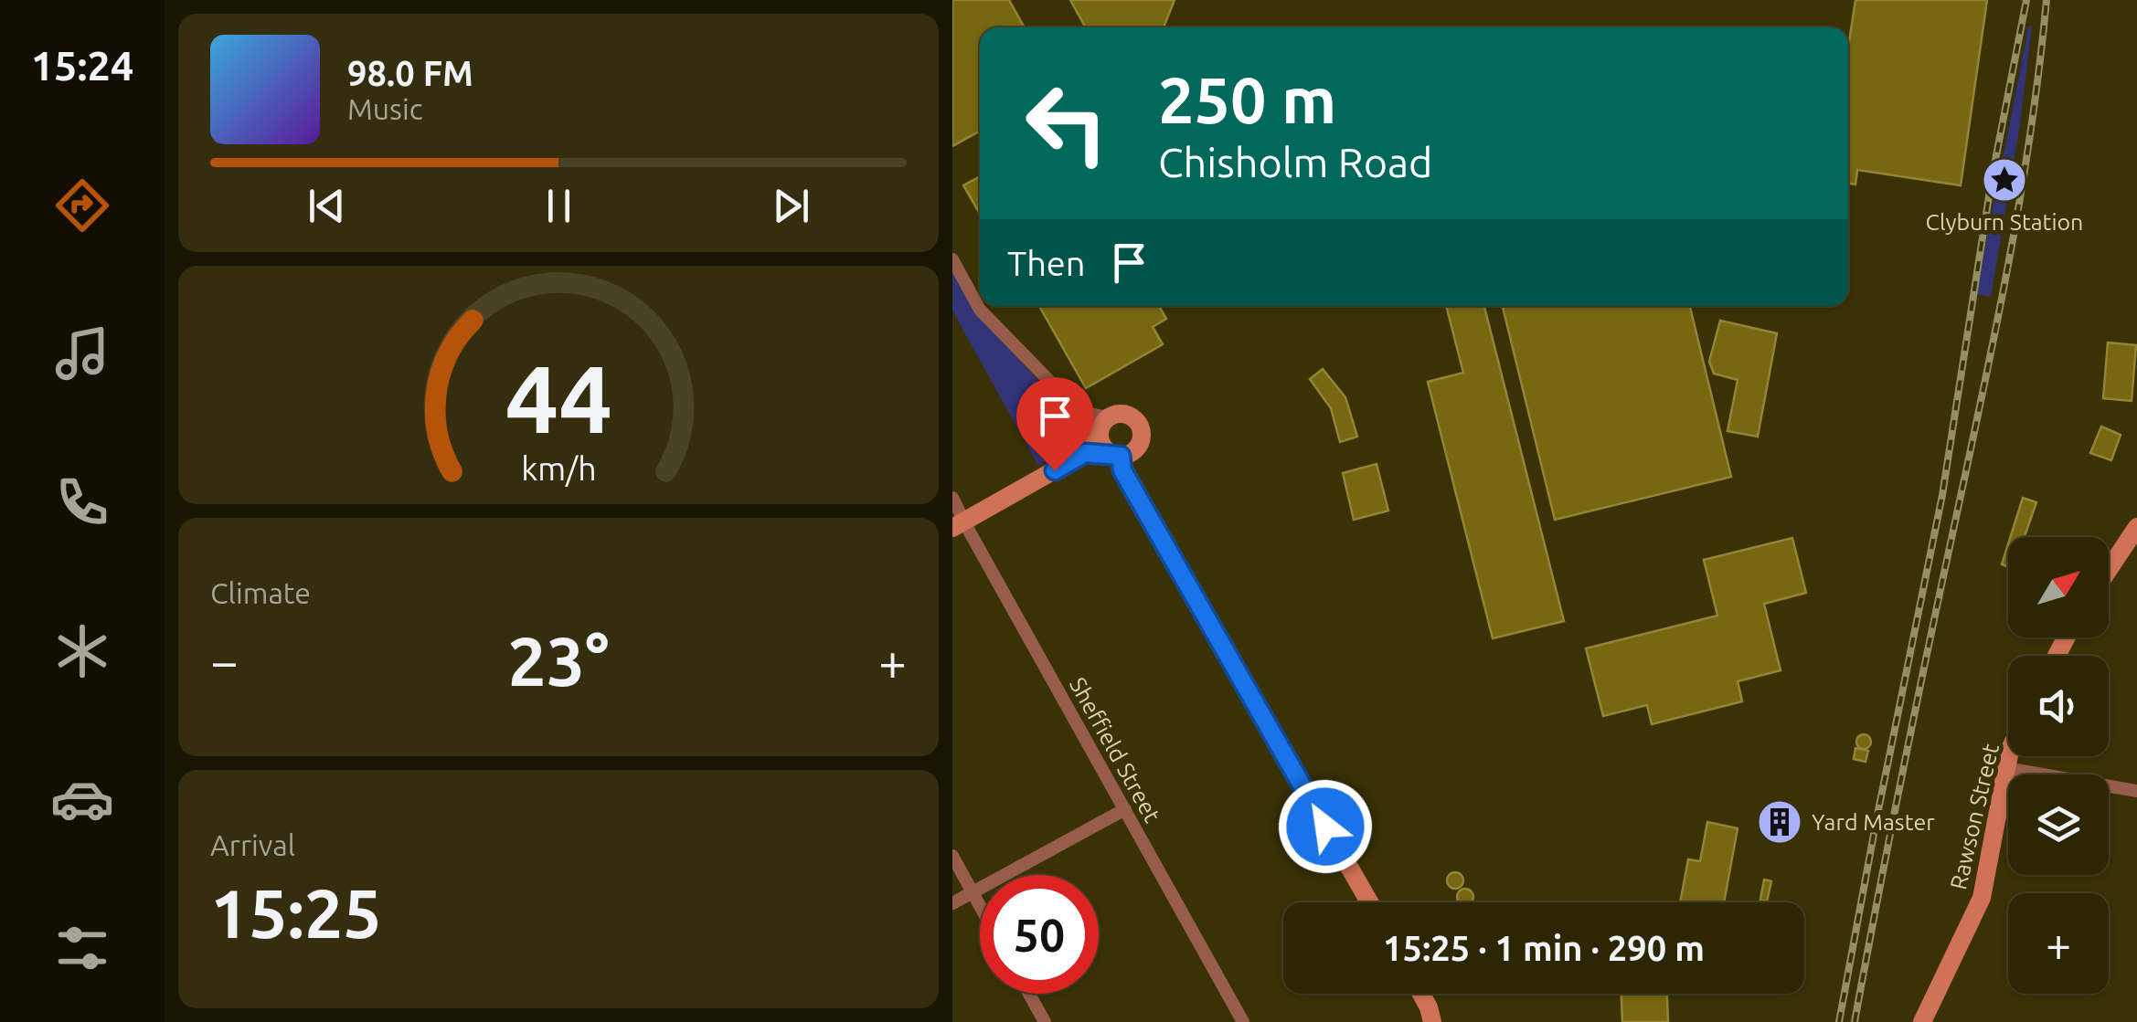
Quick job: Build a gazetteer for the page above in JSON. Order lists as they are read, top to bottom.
{
  "streets": {
    "main road": ["Rawson Street"],
    "street": ["Sheffield Street"]
  },
  "places": {
    "place": ["Clyburn Station"],
    "building": ["Yard Master"]
  },
  "north": "top right",
  "page": {
    "tabs": "15:24",
    "turn": ["250 m", "Chisholm Road"],
    "song": ["98.0 FM", "Music"],
    "then": "Then",
    "tile": [
      "Climate",
      ["Arrival", "15:25"]
    ],
    "map_buttons": "+",
    "heat": ["−", "23°", "+"],
    "limit": "50",
    "trip": "15:25 · 1 min · 290 m",
    "gauge": ["44", "km/h"]
  }
}
